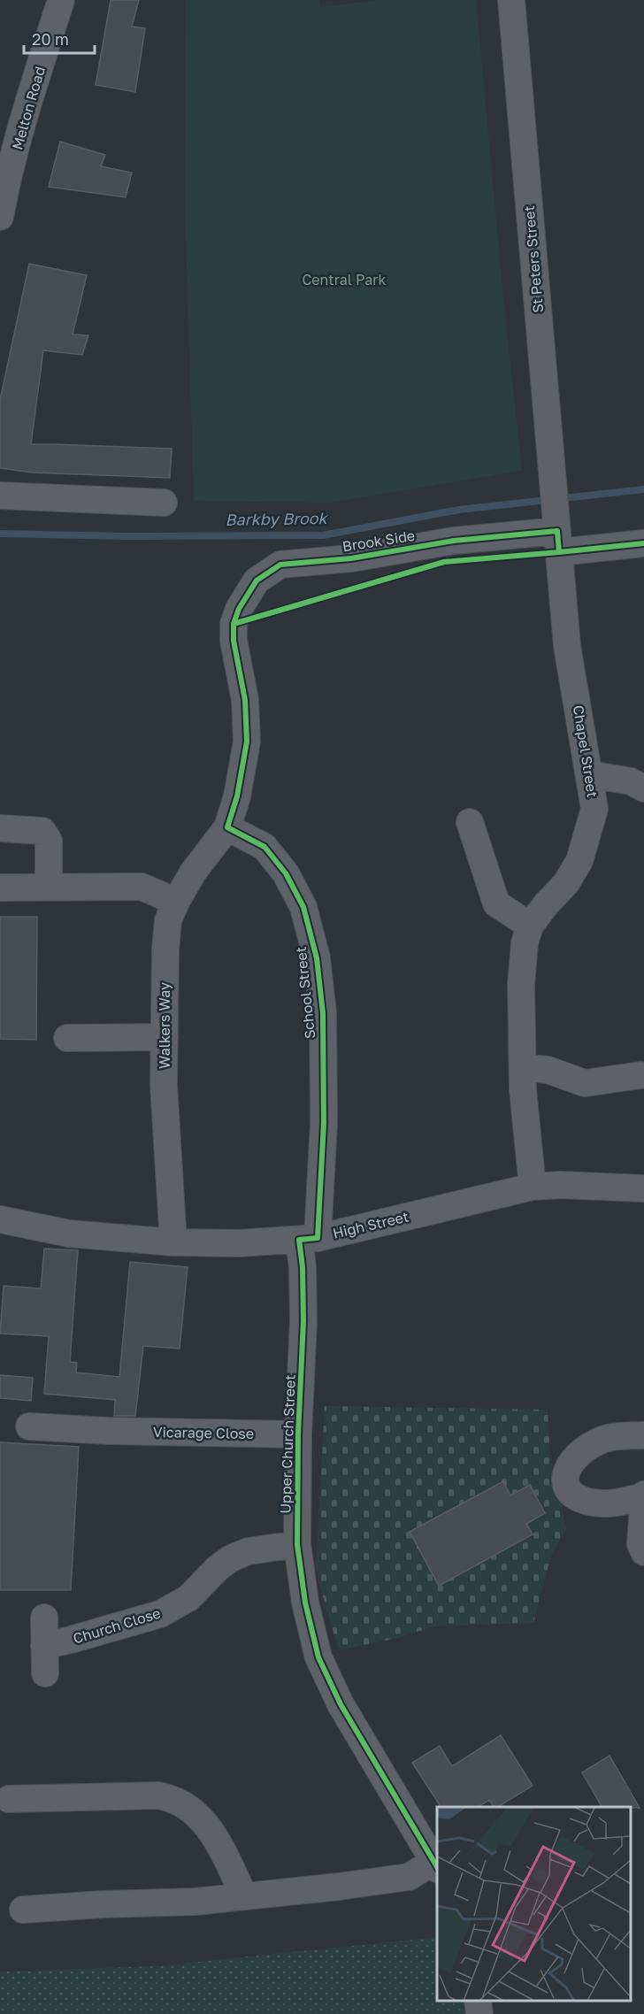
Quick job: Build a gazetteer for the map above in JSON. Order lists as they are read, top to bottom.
{
  "streets": {
    "street": [
      "Melton Road",
      "St Peters Street",
      "Brook Side",
      "Chapel Street",
      "School Street",
      "Walkers Way",
      "High Street",
      "Vicarage Close",
      "Upper Church Street",
      "Church Close"
    ]
  },
  "crossings": [
    ["St Peters Street", "Brook Side"],
    ["St Peters Street", "Chapel Street"],
    ["Brook Side", "Chapel Street"],
    ["Brook Side", "School Street"],
    ["Brook Side", "Walkers Way"],
    ["Chapel Street", "High Street"],
    ["School Street", "Walkers Way"],
    ["School Street", "High Street"],
    ["School Street", "Upper Church Street"],
    ["Walkers Way", "High Street"],
    ["High Street", "Upper Church Street"],
    ["Vicarage Close", "Upper Church Street"],
    ["Upper Church Street", "Church Close"]
  ],
  "water": ["Barkby Brook"],
  "parks": ["Central Park"],
  "scale_bar": "20 m"
}
